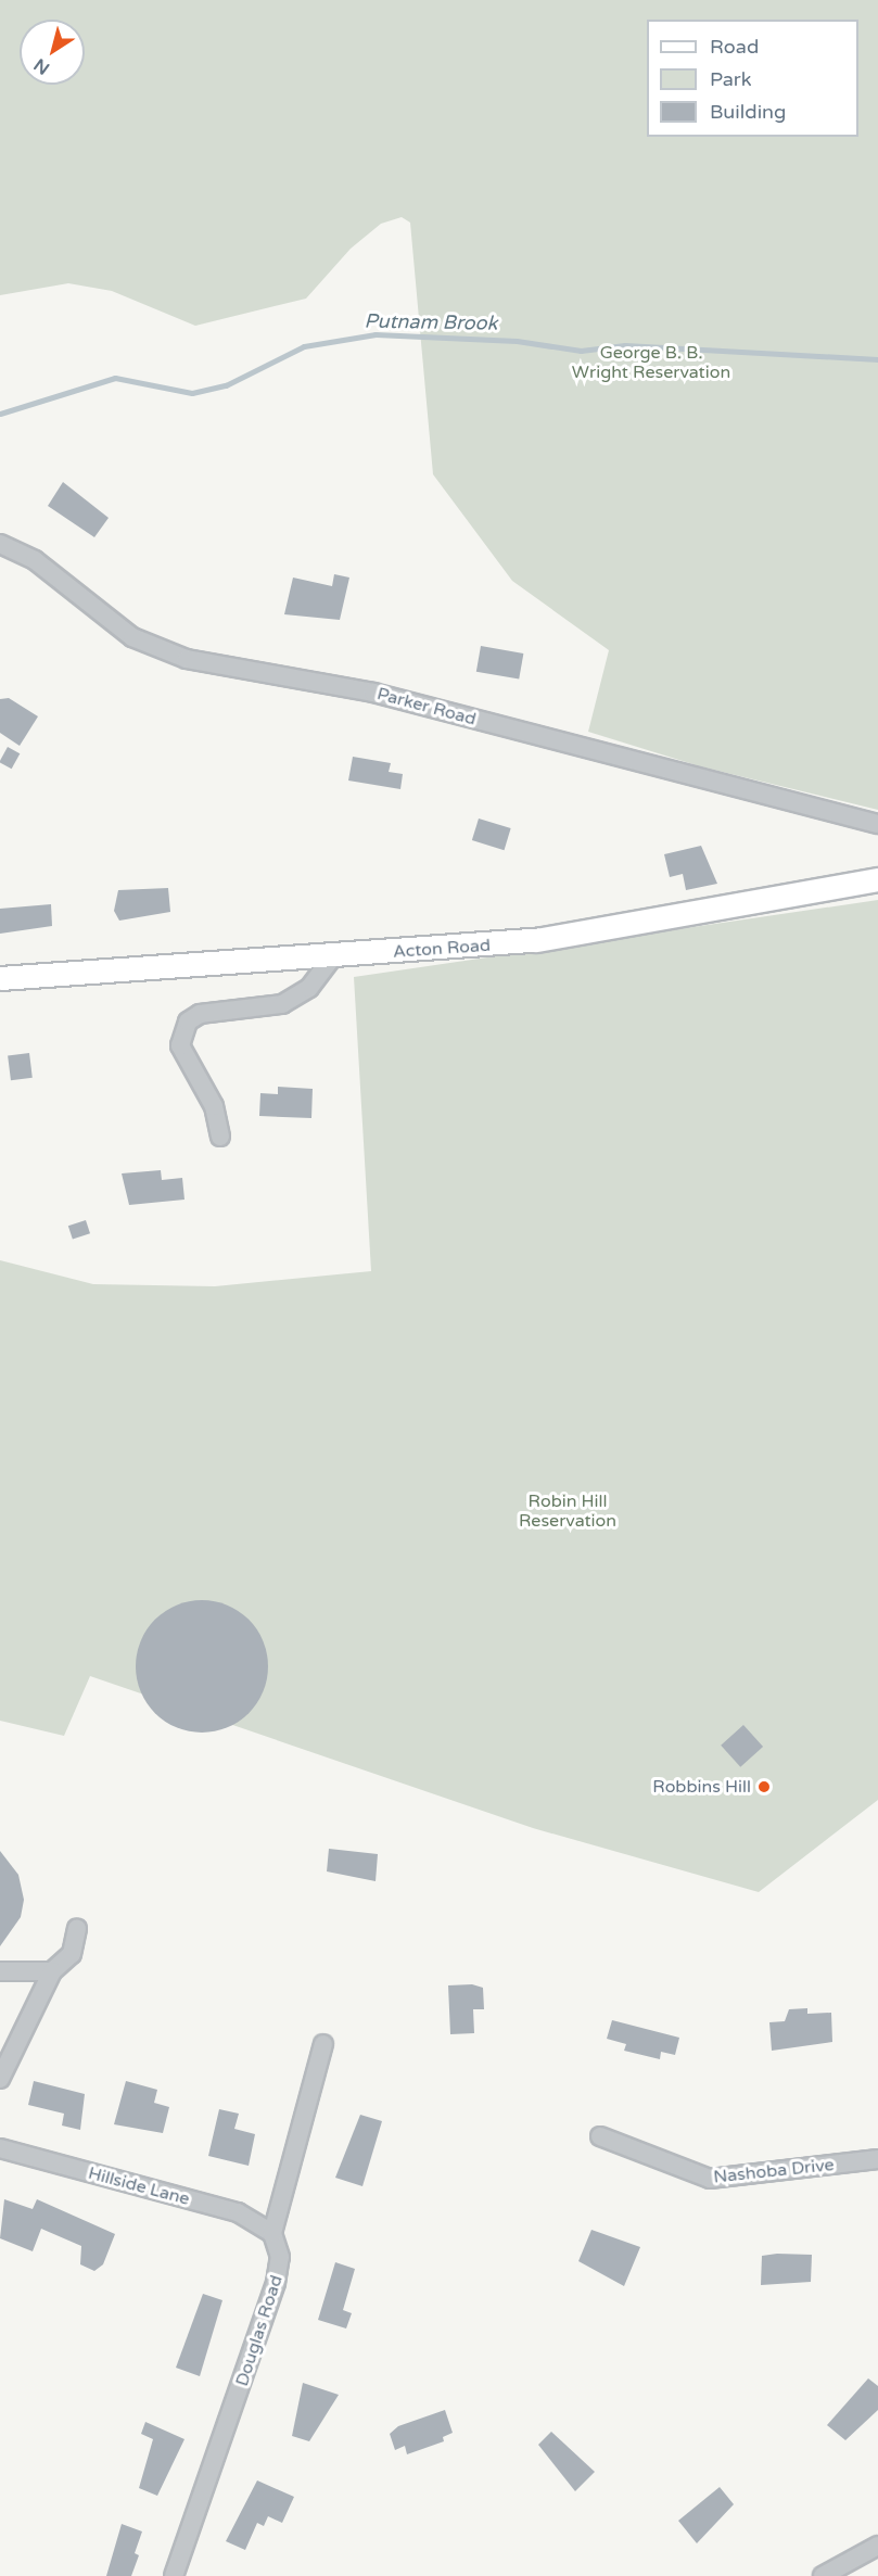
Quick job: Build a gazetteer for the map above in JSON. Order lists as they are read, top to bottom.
{
  "streets": {
    "main road": ["Acton Road"],
    "street": [
      "Parker Road",
      "Nashoba Drive",
      "Hillside Lane",
      "Douglas Road"
    ]
  },
  "crossings": [
    ["Hillside Lane", "Douglas Road"]
  ],
  "water": ["Putnam Brook"],
  "parks": ["George B. B. Wright Reservation", "Robin Hill Reservation"],
  "places": ["Robbins Hill"],
  "legend": ["Road", "Park", "Building"],
  "north": "bottom left"
}
